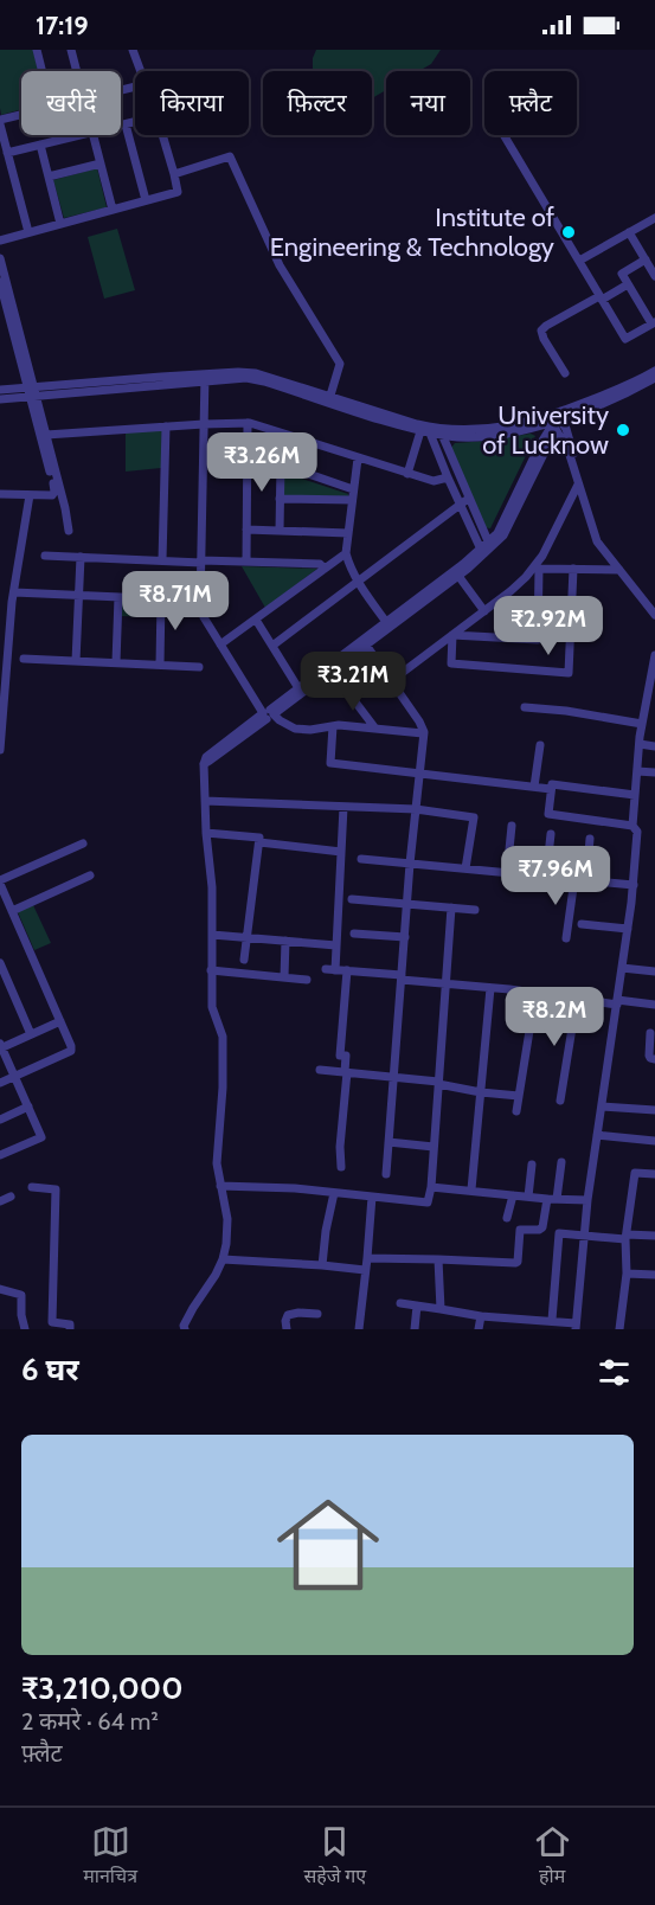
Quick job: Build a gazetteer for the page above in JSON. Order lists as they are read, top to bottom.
{
  "places": ["Institute of Engineering & Technology", "University of Lucknow"],
  "page": {
    "status": "17:19",
    "chip": [
      "खरीदें",
      "किराया",
      "फ़िल्टर",
      "नया",
      "फ़्लैट"
    ],
    "price": [
      "₹3.26M",
      "₹8.71M",
      "₹2.92M",
      "₹3.21M",
      "₹7.96M",
      "₹8.2M"
    ],
    "heading": "6 घर",
    "list": [
      {
        "name": "₹3,210,000",
        "note": "2 कमरे · 64 m² · फ़्लैट"
      }
    ],
    "tabs": ["मानचित्र", "सहेजे गए", "होम"]
  }
}
